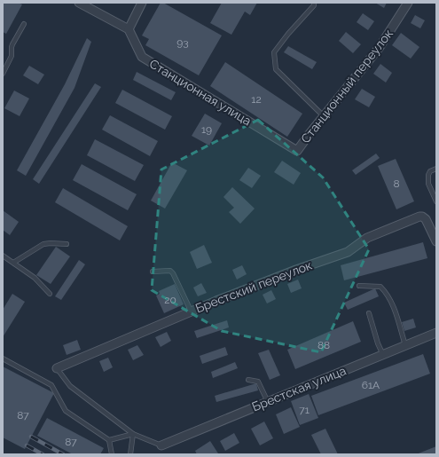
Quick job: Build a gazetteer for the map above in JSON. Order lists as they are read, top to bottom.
{
  "streets": {
    "street": [
      "Станционный переулок",
      "Станционная улица",
      "Брестский переулок",
      "Брестская улица"
    ]
  },
  "crossings": [
    ["Станционный переулок", "Станционная улица"]
  ],
  "house_numbers": [
    "93",
    "12",
    "19",
    "8",
    "20",
    "88",
    "61А",
    "71",
    "87",
    "87"
  ]
}
